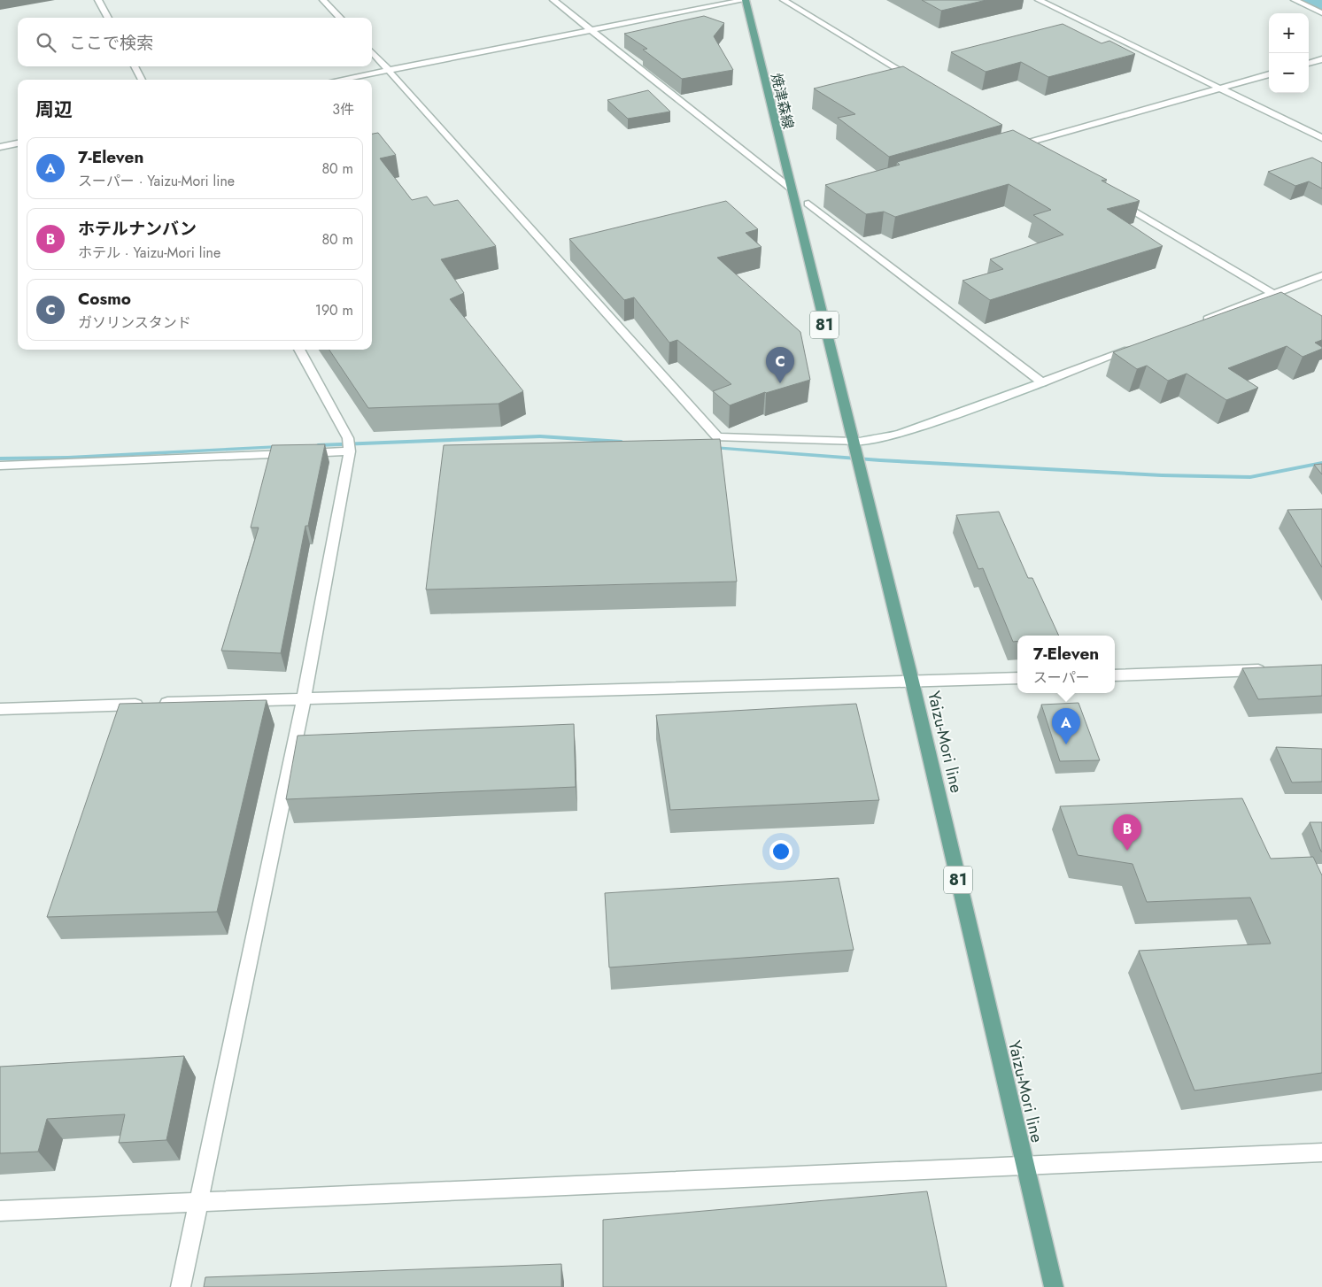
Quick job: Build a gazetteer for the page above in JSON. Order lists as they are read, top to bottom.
{
  "streets": {
    "main road": ["焼津森線", "81", "Yaizu-Mori line"]
  },
  "crossings": [
    ["焼津森線", "Yaizu-Mori line"]
  ],
  "page": {
    "map_buttons": ["+", "−"],
    "search": "ここで検索",
    "heading": ["周辺", "3件"],
    "list": [
      {
        "mark": "A",
        "name": "7-Eleven",
        "note": "スーパー · Yaizu-Mori line",
        "value": "80 m"
      },
      {
        "mark": "B",
        "name": "ホテルナンバン",
        "note": "ホテル · Yaizu-Mori line",
        "value": "80 m"
      },
      {
        "mark": "C",
        "name": "Cosmo",
        "note": "ガソリンスタンド",
        "value": "190 m"
      }
    ],
    "pins": ["C", "A", "B"],
    "popup": ["7-Eleven", "スーパー"]
  }
}
